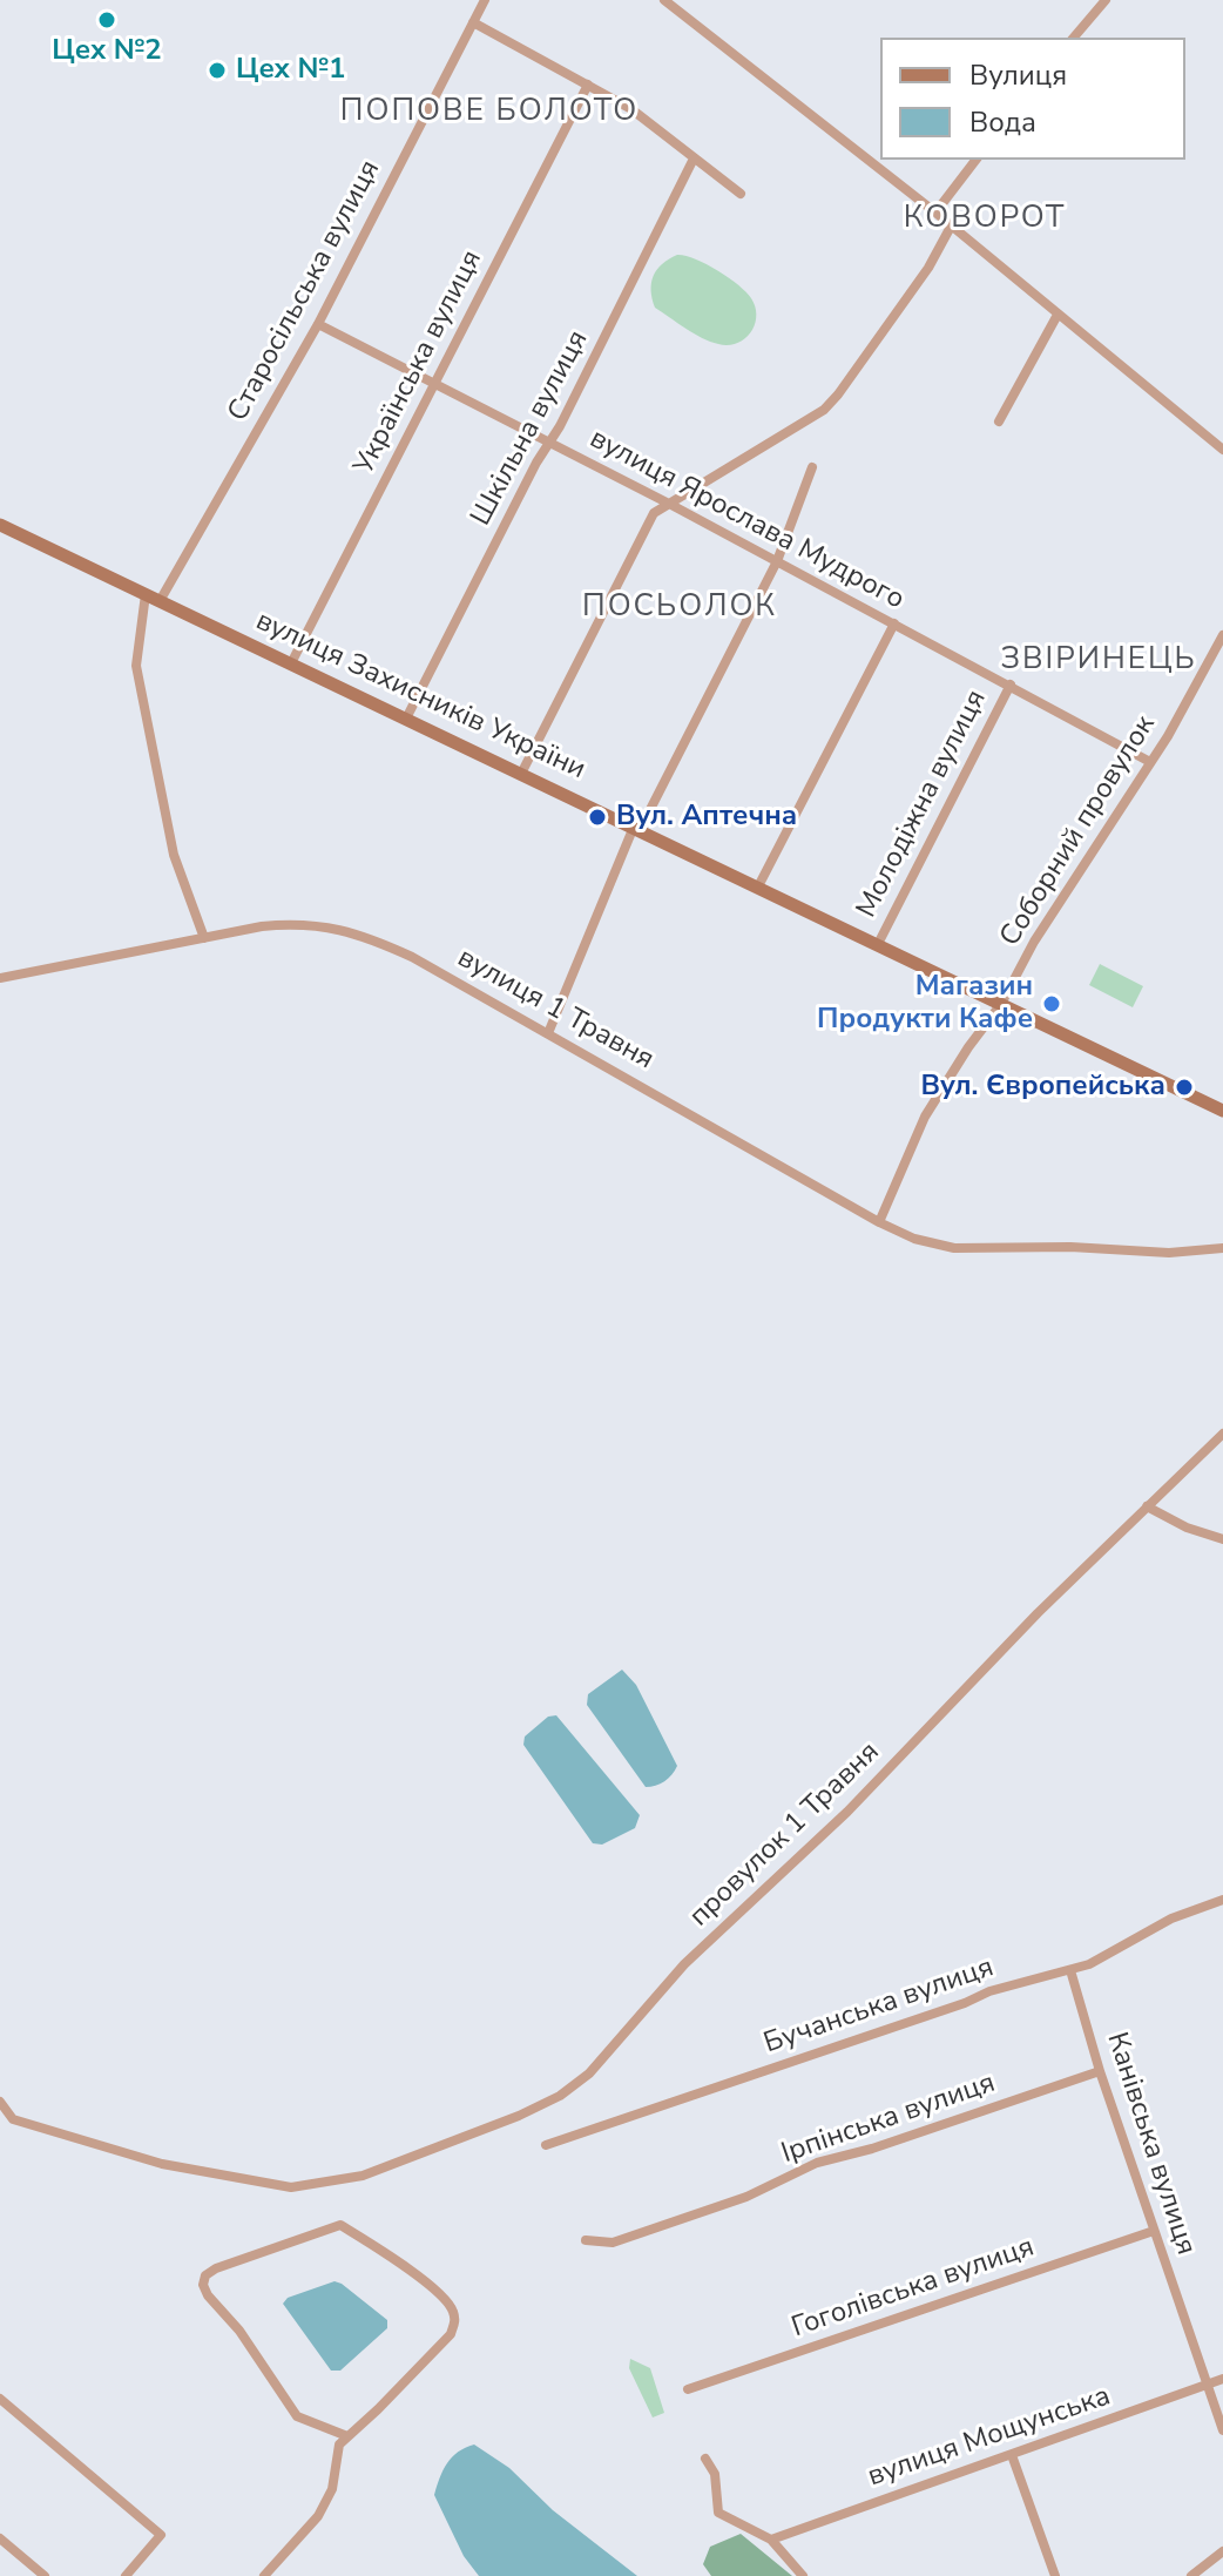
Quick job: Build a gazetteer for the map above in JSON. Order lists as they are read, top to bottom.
{
  "streets": {
    "street": [
      "Старосільська вулиця",
      "Українська вулиця",
      "Шкільна вулиця",
      "вулиця Ярослава Мудрого",
      "вулиця Захисників України",
      "Молодіжна вулиця",
      "Соборний провулок",
      "вулиця 1 Травня",
      "провулок 1 Травня",
      "Бучанська вулиця",
      "Ірпінська вулиця",
      "Канівська вулиця",
      "Гоголівська вулиця",
      "вулиця Мощунська"
    ]
  },
  "crossings": [
    ["Старосільська вулиця", "вулиця Ярослава Мудрого"],
    ["Старосільська вулиця", "вулиця Захисників України"],
    ["Українська вулиця", "вулиця Ярослава Мудрого"],
    ["Українська вулиця", "вулиця Захисників України"],
    ["Шкільна вулиця", "вулиця Ярослава Мудрого"],
    ["Шкільна вулиця", "вулиця Захисників України"],
    ["вулиця Ярослава Мудрого", "Молодіжна вулиця"],
    ["вулиця Ярослава Мудрого", "Соборний провулок"],
    ["вулиця Захисників України", "Молодіжна вулиця"],
    ["вулиця Захисників України", "Соборний провулок"],
    ["Соборний провулок", "вулиця 1 Травня"],
    ["Бучанська вулиця", "Канівська вулиця"],
    ["Ірпінська вулиця", "Канівська вулиця"],
    ["Канівська вулиця", "Гоголівська вулиця"],
    ["Канівська вулиця", "вулиця Мощунська"]
  ],
  "districts": [
    "ПОПОВЕ БОЛОТО",
    "КОВОРОТ",
    "ПОСЬОЛОК",
    "ЗВІРИНЕЦЬ"
  ],
  "places": [
    "Цех №2",
    "Цех №1",
    "Вул. Аптечна",
    "Магазин Продукти Кафе",
    "Вул. Європейська"
  ],
  "legend": ["Вулиця", "Вода"]
}
